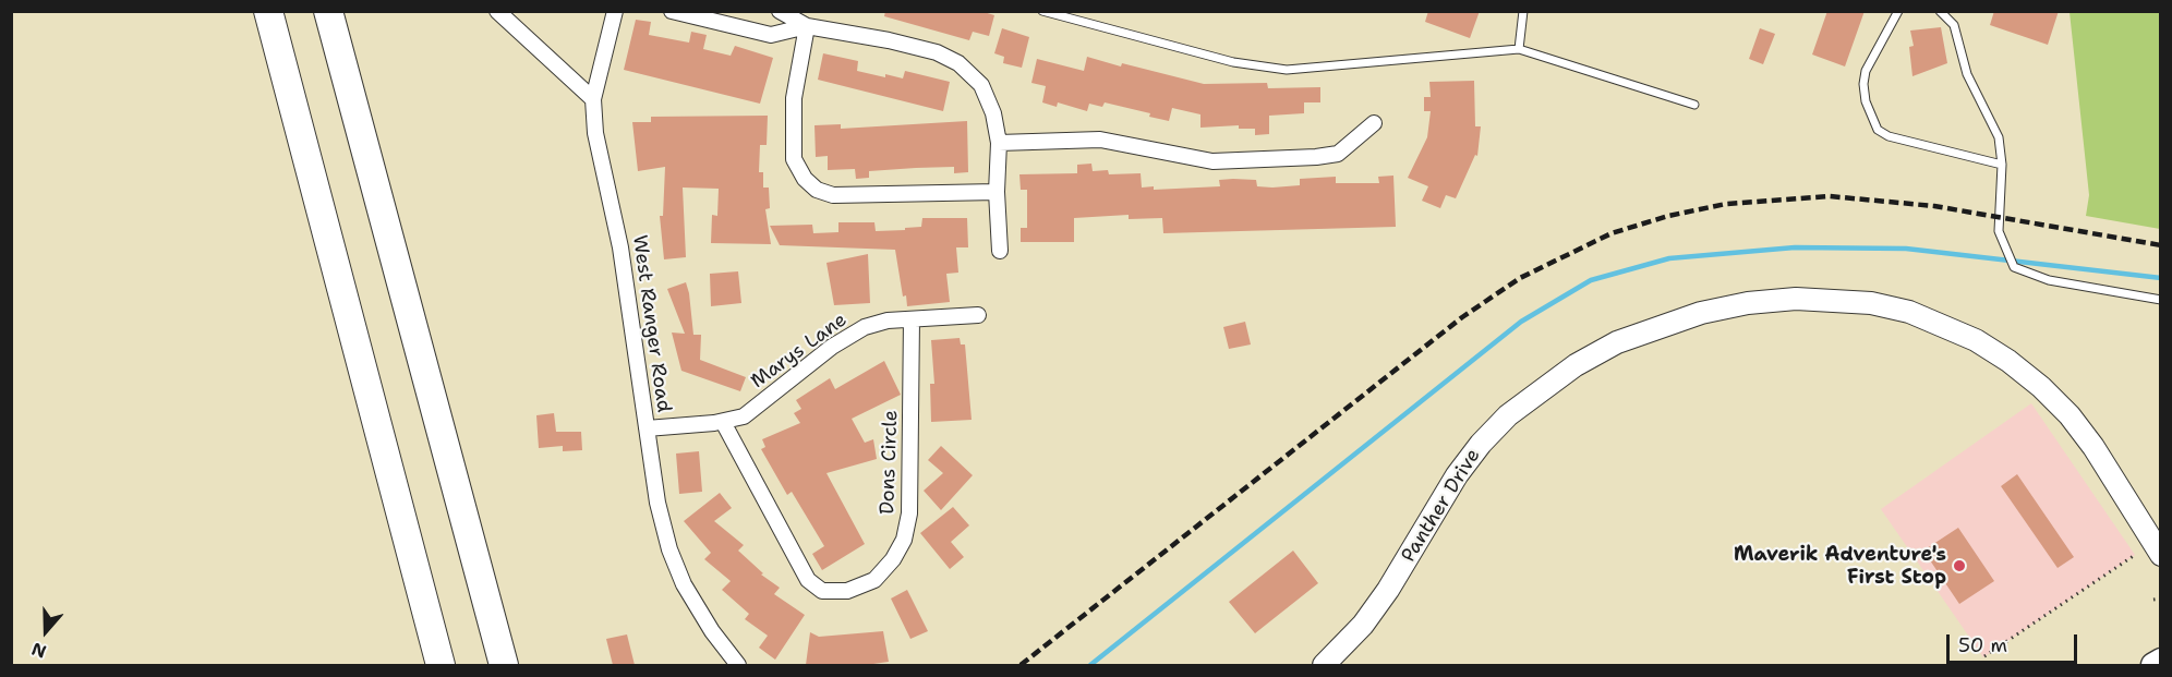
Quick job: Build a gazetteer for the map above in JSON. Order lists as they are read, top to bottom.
{
  "streets": {
    "street": [
      "West Ranger Road",
      "Marys Lane",
      "Dons Circle",
      "Panther Drive"
    ]
  },
  "crossings": [
    ["West Ranger Road", "Marys Lane"],
    ["Marys Lane", "Dons Circle"]
  ],
  "places": ["Maverik Adventure's First Stop"],
  "scale_bar": "50 m",
  "north": "bottom"
}
